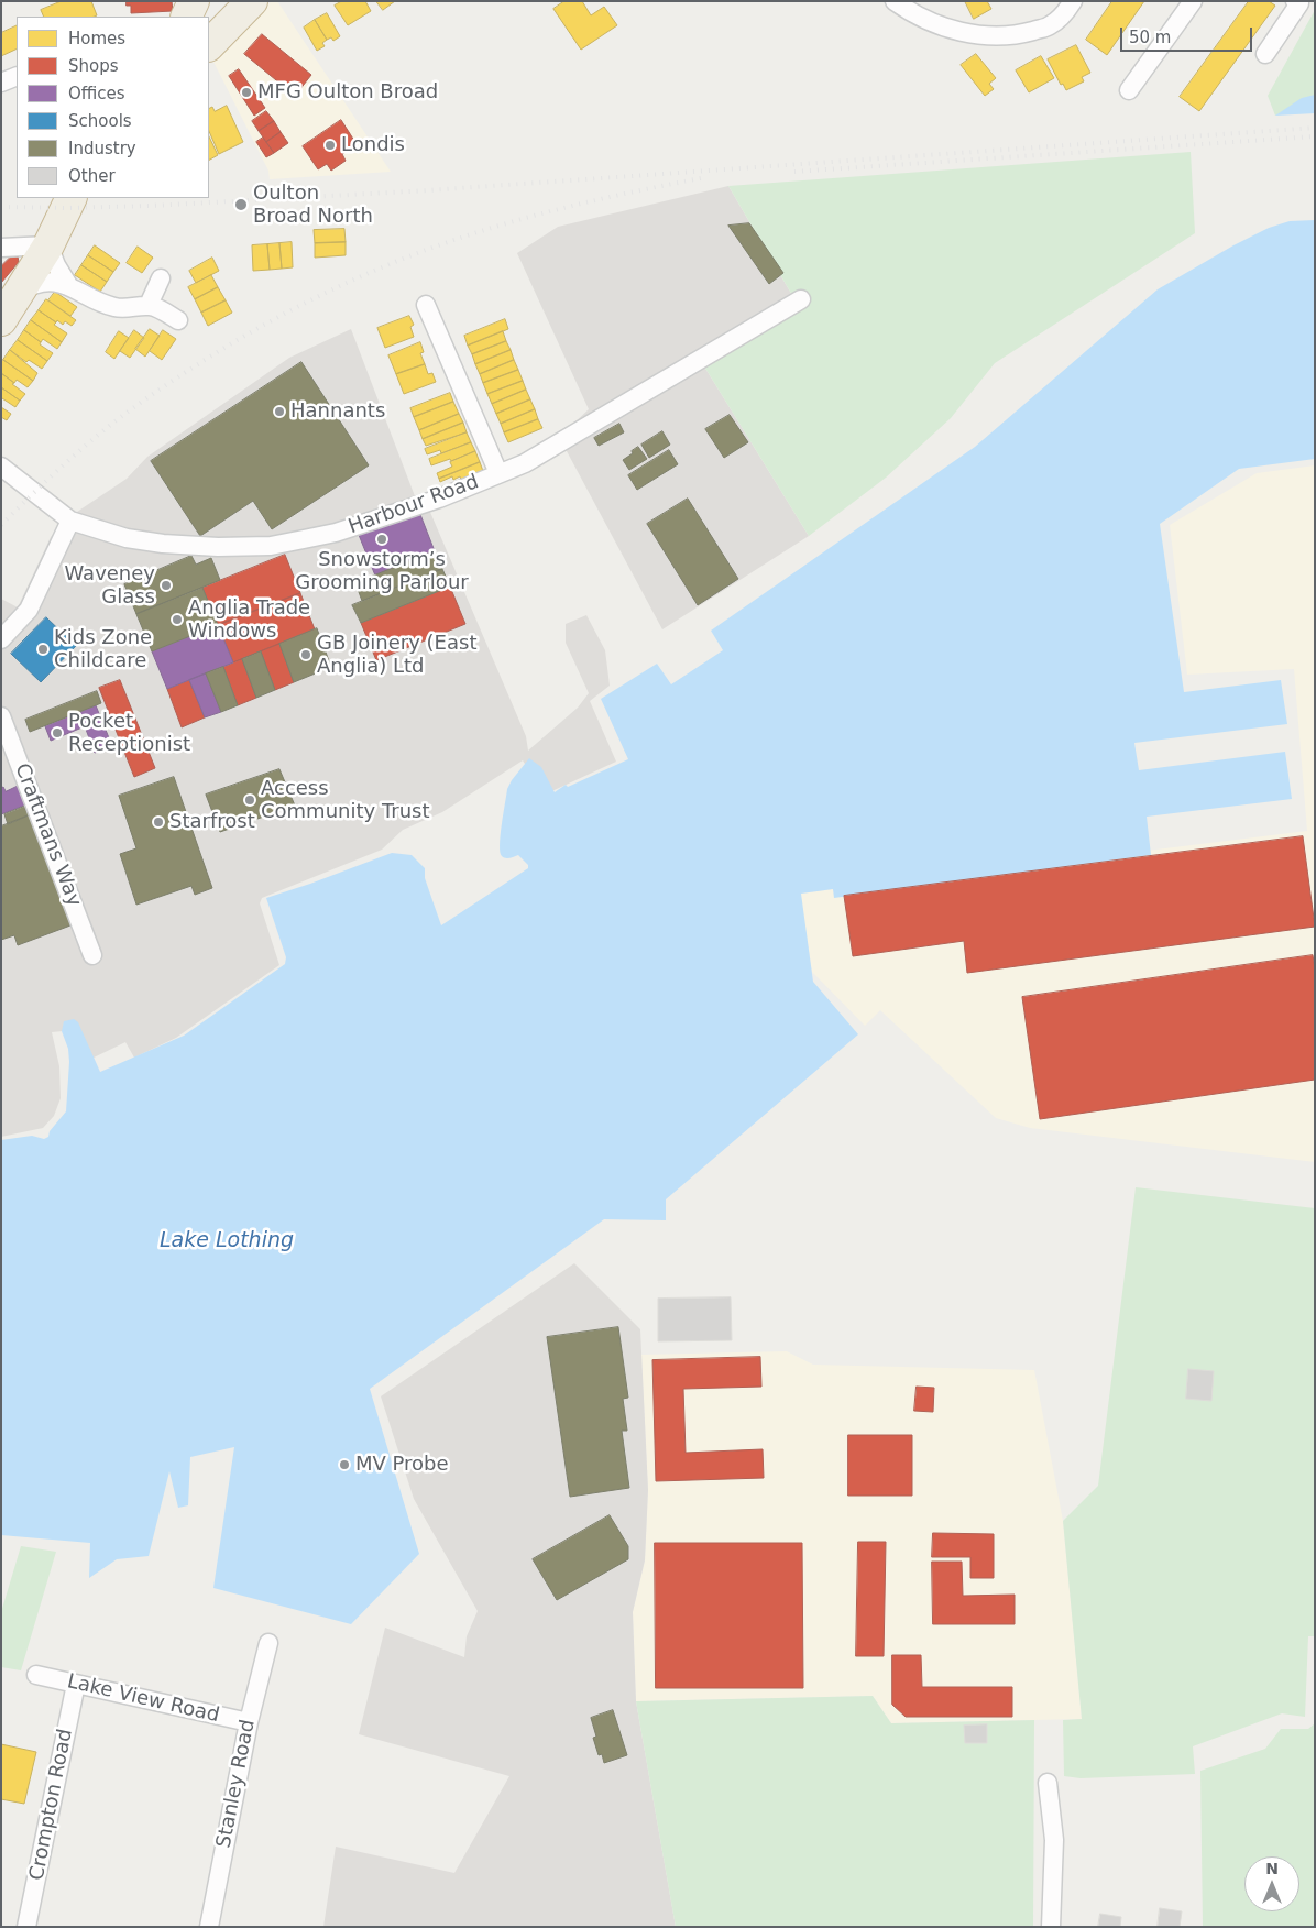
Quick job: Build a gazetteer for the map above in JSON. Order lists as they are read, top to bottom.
{
  "streets": {
    "street": [
      "Harbour Road",
      "Craftmans Way",
      "Lake View Road",
      "Stanley Road",
      "Crompton Road"
    ]
  },
  "crossings": [
    ["Lake View Road", "Stanley Road"],
    ["Lake View Road", "Crompton Road"]
  ],
  "water": ["Lake Lothing"],
  "places": [
    "MFG Oulton Broad",
    "Londis",
    "Oulton Broad North",
    "Hannants",
    "Snowstorm’s Grooming Parlour",
    "Waveney Glass",
    "Anglia Trade Windows",
    "Kids Zone Childcare",
    "GB Joinery (East Anglia) Ltd",
    "Pocket Receptionist",
    "Access Community Trust",
    "Starfrost",
    "MV Probe"
  ],
  "legend": [
    "Homes",
    "Shops",
    "Offices",
    "Schools",
    "Industry",
    "Other"
  ],
  "scale_bar": "50 m",
  "north": "top"
}
